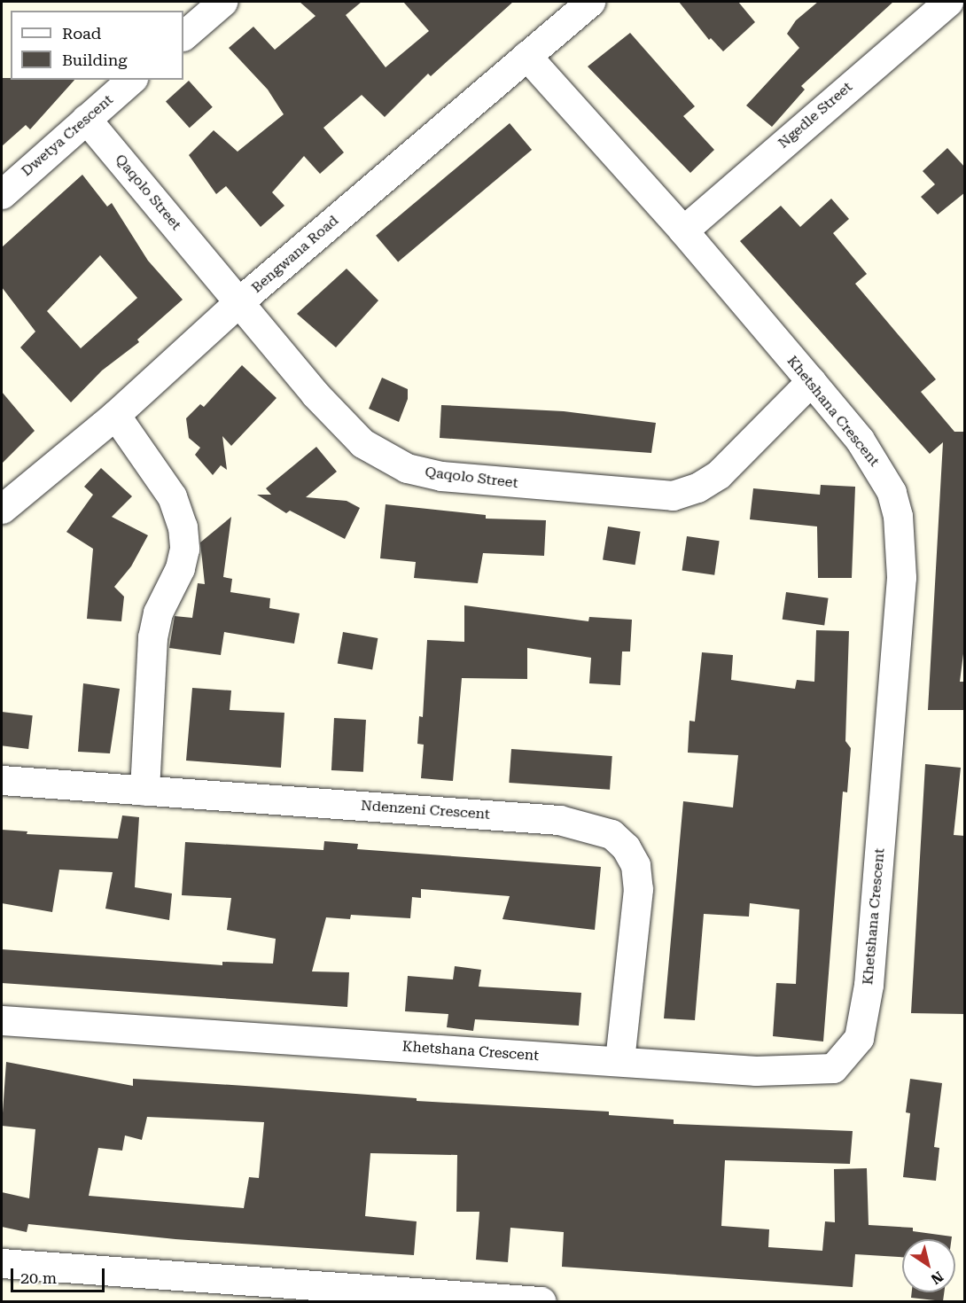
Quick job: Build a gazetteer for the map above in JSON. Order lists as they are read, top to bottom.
{
  "streets": {
    "street": [
      "Ngedle Street",
      "Dwetya Crescent",
      "Qaqolo Street",
      "Bengwana Road",
      "Khetshana Crescent",
      "Ndenzeni Crescent"
    ]
  },
  "crossings": [
    ["Ngedle Street", "Khetshana Crescent"],
    ["Dwetya Crescent", "Qaqolo Street"],
    ["Qaqolo Street", "Bengwana Road"],
    ["Qaqolo Street", "Khetshana Crescent"],
    ["Bengwana Road", "Khetshana Crescent"],
    ["Khetshana Crescent", "Ndenzeni Crescent"]
  ],
  "legend": ["Road", "Building"],
  "scale_bar": "20 m",
  "north": "bottom right"
}
